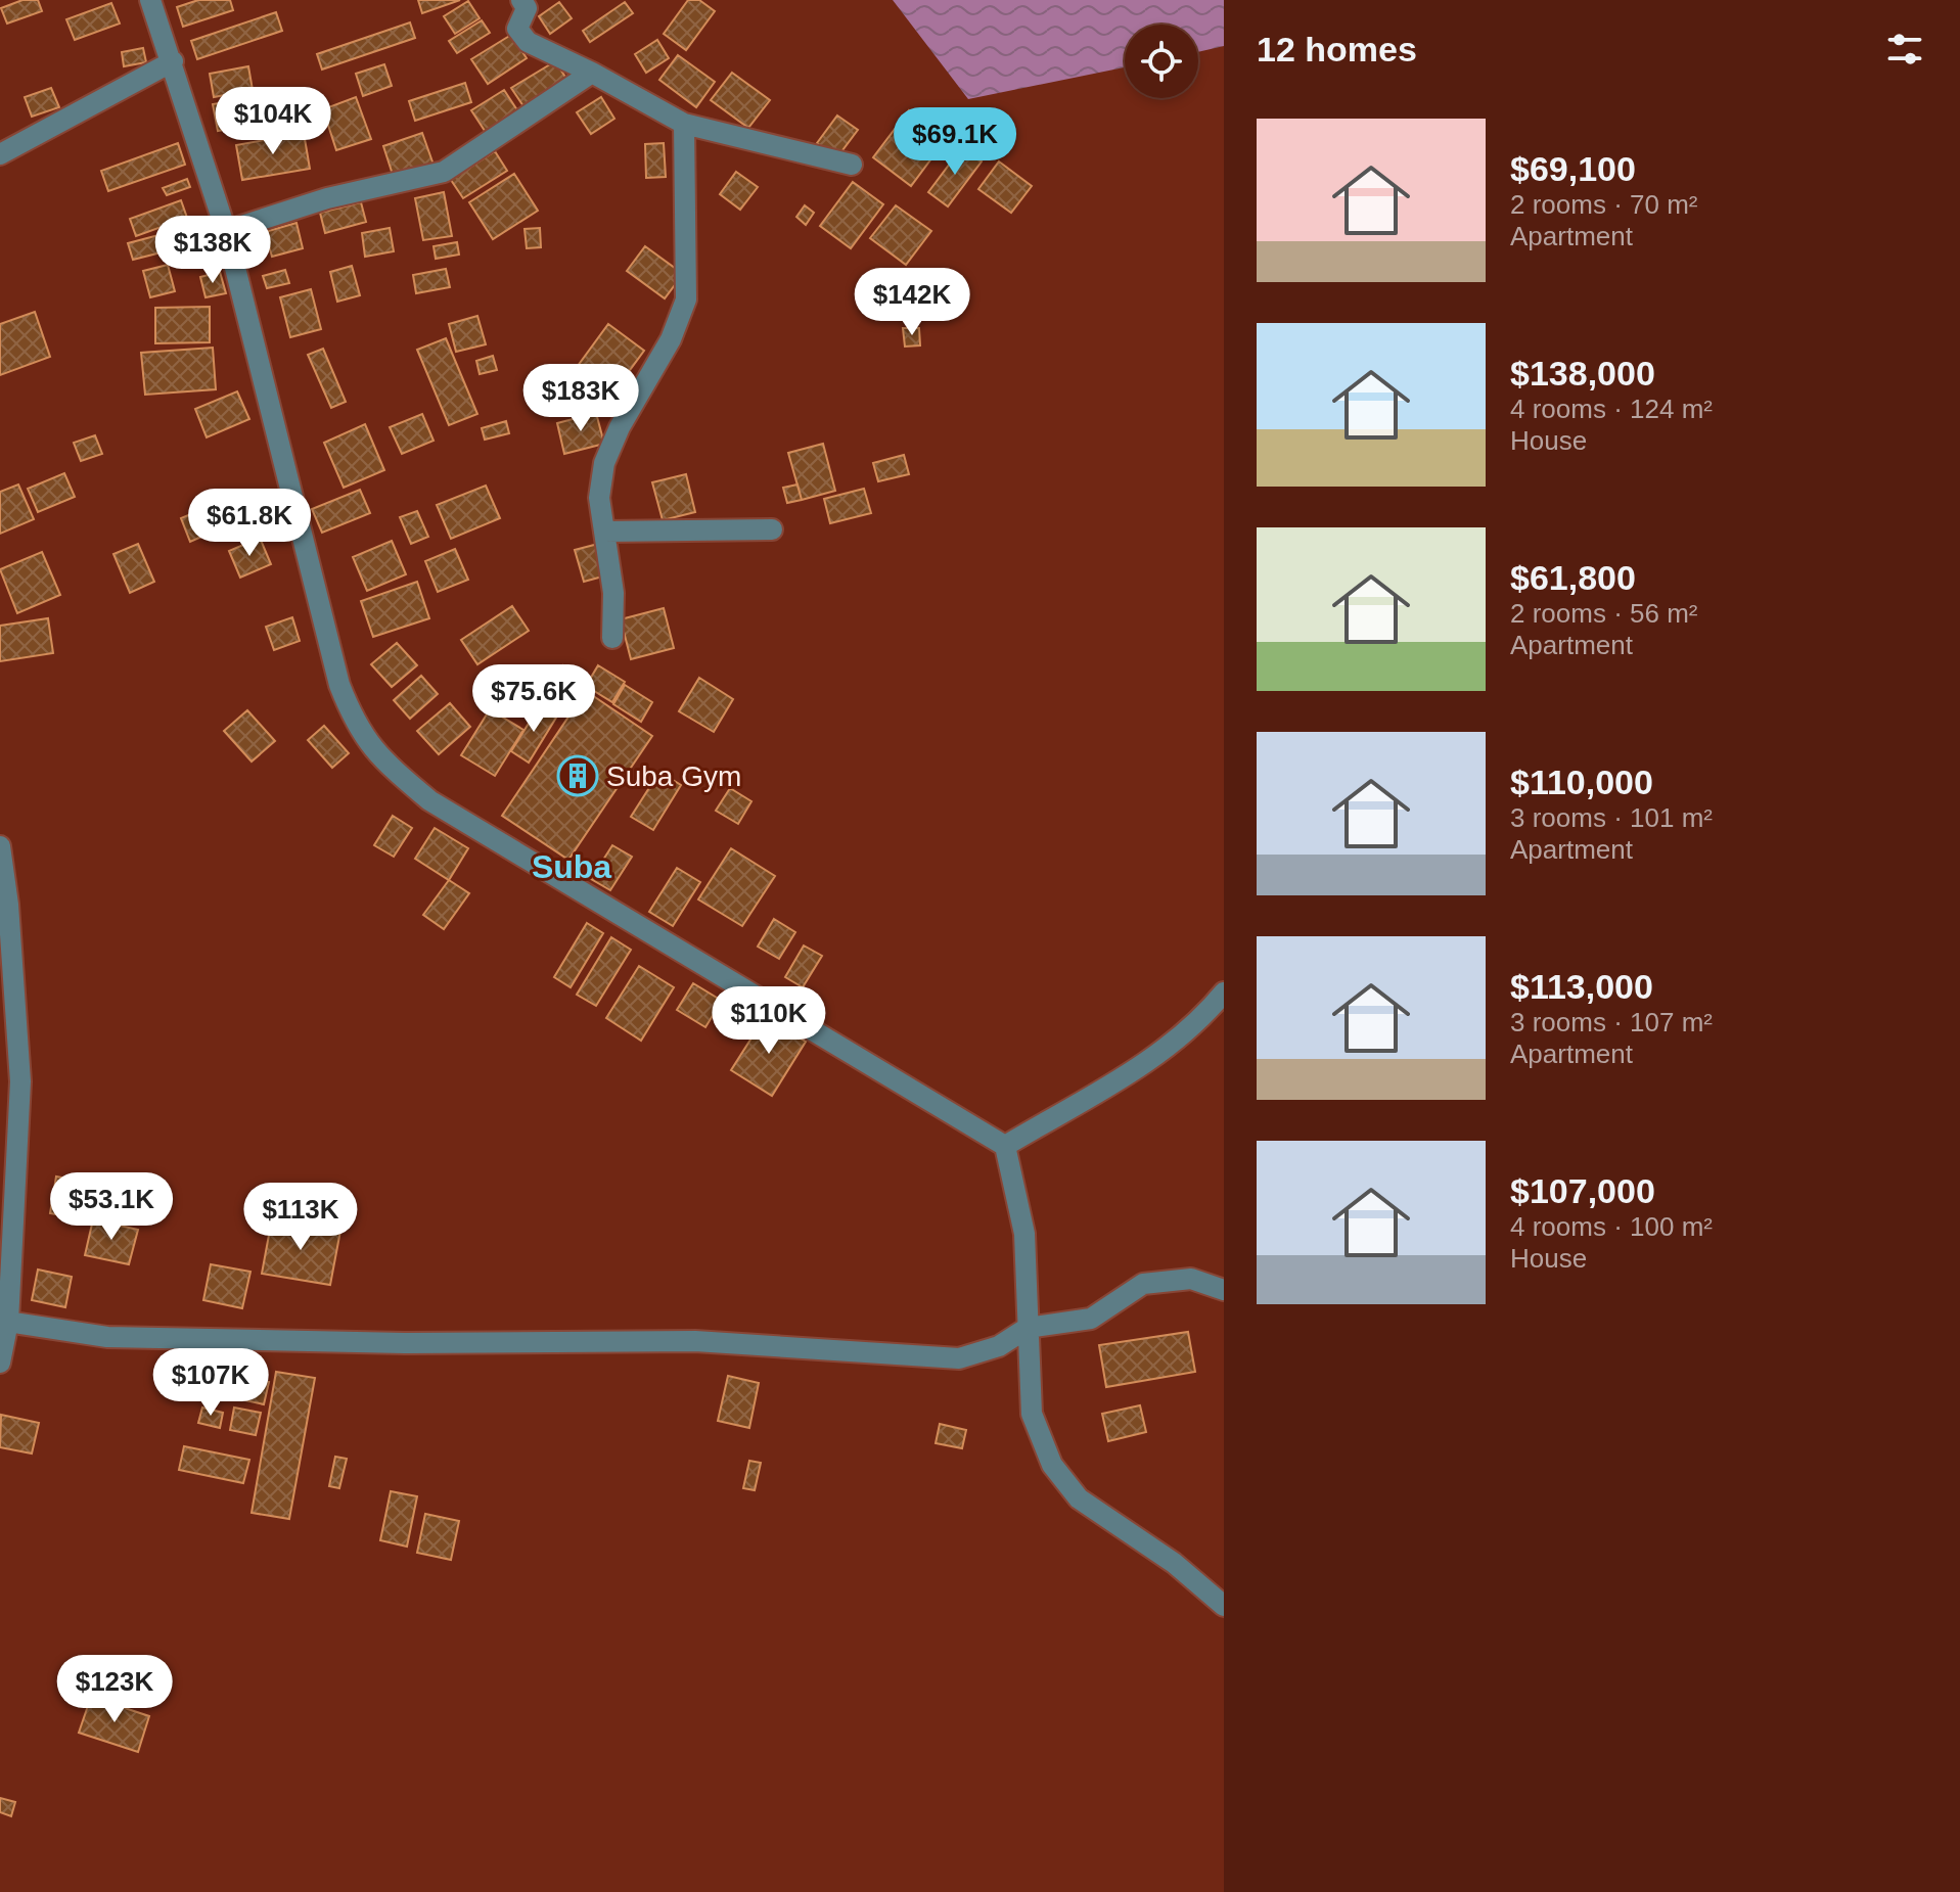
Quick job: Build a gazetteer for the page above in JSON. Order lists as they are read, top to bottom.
{
  "districts": ["Suba"],
  "places": {
    "building": ["Suba Gym"]
  },
  "page": {
    "heading": "12 homes",
    "price": [
      "$104K",
      "$69.1K",
      "$138K",
      "$142K",
      "$183K",
      "$61.8K",
      "$75.6K",
      "$110K",
      "$53.1K",
      "$113K",
      "$107K",
      "$123K"
    ],
    "list": [
      {
        "name": "$69,100",
        "note": "2 rooms · 70 m² · Apartment"
      },
      {
        "name": "$138,000",
        "note": "4 rooms · 124 m² · House"
      },
      {
        "name": "$61,800",
        "note": "2 rooms · 56 m² · Apartment"
      },
      {
        "name": "$110,000",
        "note": "3 rooms · 101 m² · Apartment"
      },
      {
        "name": "$113,000",
        "note": "3 rooms · 107 m² · Apartment"
      },
      {
        "name": "$107,000",
        "note": "4 rooms · 100 m² · House"
      }
    ]
  }
}
